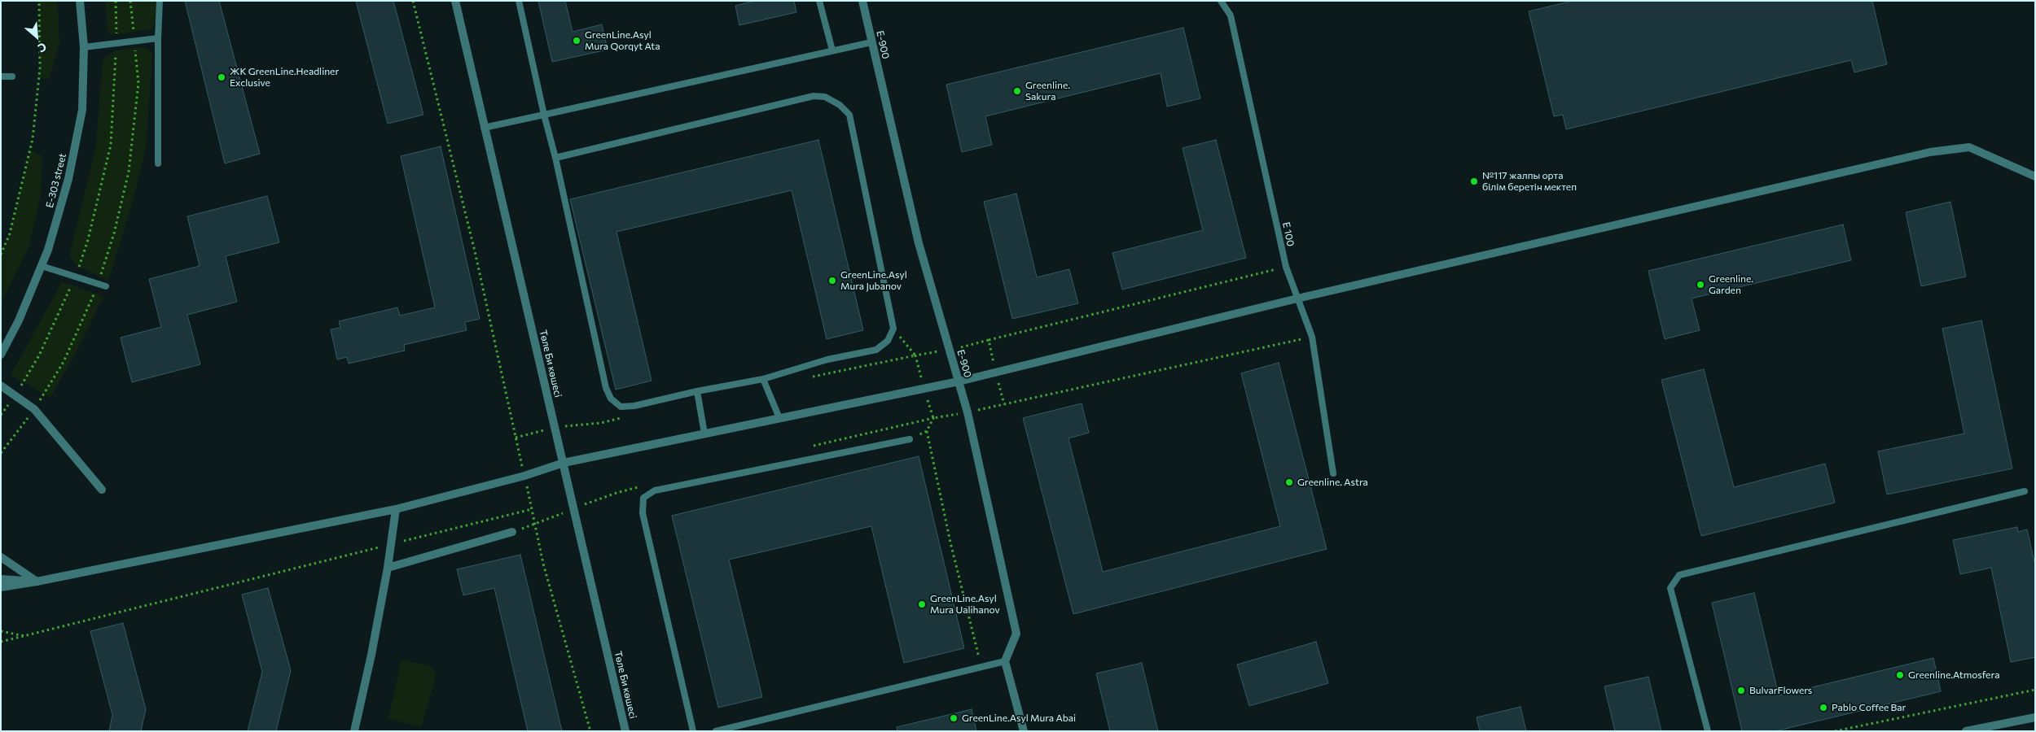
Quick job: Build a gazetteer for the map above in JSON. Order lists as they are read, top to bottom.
{
  "streets": {
    "street": ["E-900", "E-303 street", "Төле Би көшесі"],
    "lane": ["E 100"]
  },
  "places": [
    "GreenLine.Asyl Mura Qorqyt Ata",
    "ЖК GreenLine.Headliner Exclusive",
    "Greenline. Sakura",
    "№117 жалпы орта білім беретін мектеп",
    "GreenLine.Asyl Mura Jubanov",
    "Greenline. Garden",
    "Greenline. Astra",
    "GreenLine.Asyl Mura Ualihanov",
    "Greenline.Atmosfera",
    "BulvarFlowers",
    "Pablo Coffee Bar",
    "GreenLine.Asyl Mura Abai"
  ],
  "north": "bottom right"
}
